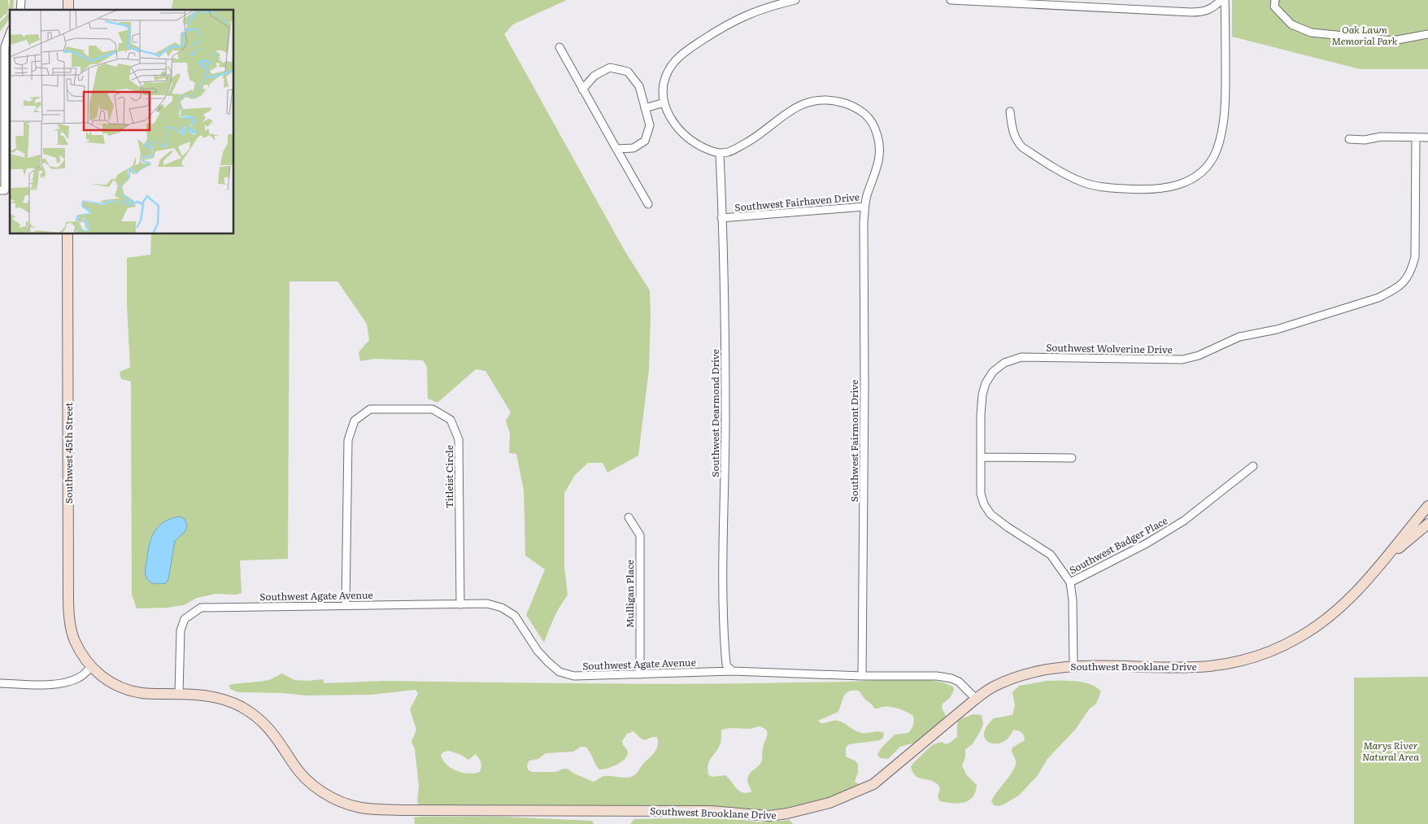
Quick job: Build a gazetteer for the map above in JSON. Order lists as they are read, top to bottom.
{
  "streets": {
    "street": [
      "Southwest Fairhaven Drive",
      "Southwest Wolverine Drive",
      "Southwest Dearmond Drive",
      "Southwest Fairmont Drive",
      "Southwest 45th Street",
      "Titleist Circle",
      "Southwest Badger Place",
      "Mulligan Place",
      "Southwest Agate Avenue",
      "Southwest Brooklane Drive"
    ]
  },
  "crossings": [
    ["Southwest Fairhaven Drive", "Southwest Dearmond Drive"],
    ["Southwest Fairhaven Drive", "Southwest Fairmont Drive"],
    ["Southwest Wolverine Drive", "Southwest Badger Place"],
    ["Southwest Wolverine Drive", "Southwest Brooklane Drive"],
    ["Southwest Dearmond Drive", "Southwest Agate Avenue"],
    ["Southwest Fairmont Drive", "Southwest Agate Avenue"],
    ["Southwest 45th Street", "Southwest Brooklane Drive"],
    ["Titleist Circle", "Southwest Agate Avenue"],
    ["Mulligan Place", "Southwest Agate Avenue"],
    ["Southwest Agate Avenue", "Southwest Brooklane Drive"]
  ],
  "parks": ["Oak Lawn Memorial Park", "Marys River Natural Area"]
}
